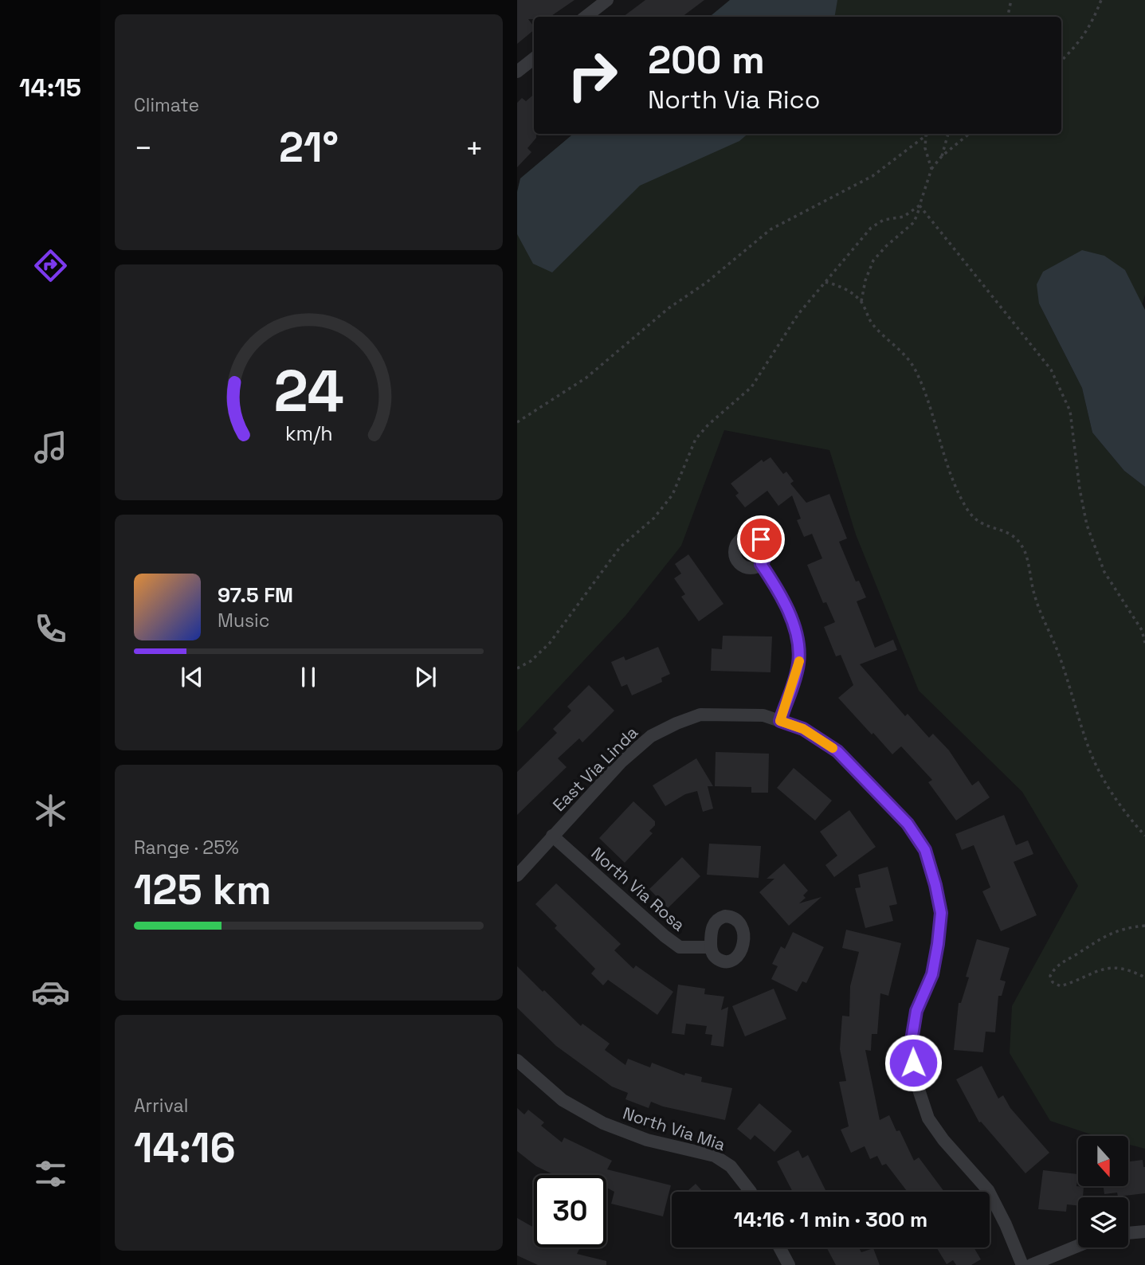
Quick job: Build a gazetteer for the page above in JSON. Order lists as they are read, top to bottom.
{
  "streets": {
    "street": ["East Via Linda", "North Via Rosa", "North Via Mia"]
  },
  "crossings": [
    ["East Via Linda", "North Via Rosa"]
  ],
  "north": "bottom",
  "page": {
    "tabs": "14:15",
    "tile": [
      "Climate",
      ["Range · 25%", "125 km"],
      ["Arrival", "14:16"]
    ],
    "turn": ["200 m", "North Via Rico"],
    "heat": ["−", "21°", "+"],
    "song": ["97.5 FM", "Music"],
    "limit": "30",
    "trip": "14:16 · 1 min · 300 m",
    "gauge": ["24", "km/h"]
  }
}
